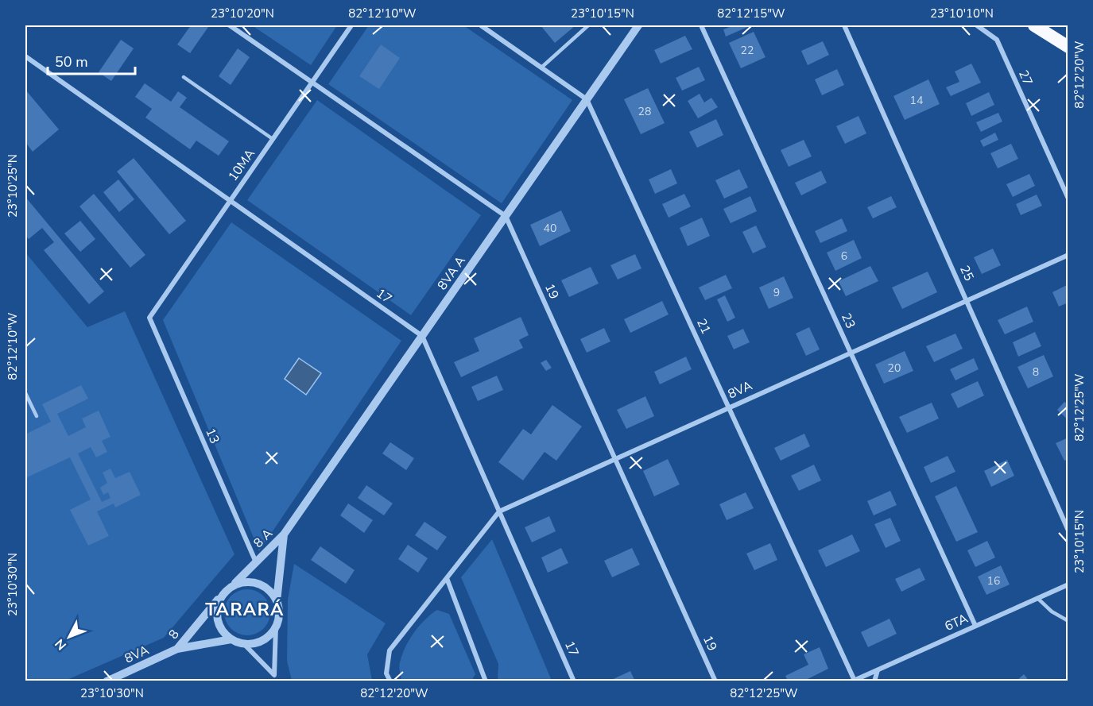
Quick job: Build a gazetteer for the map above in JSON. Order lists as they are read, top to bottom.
{
  "streets": {
    "street": [
      "27",
      "10MA",
      "8VA A",
      "25",
      "19",
      "17",
      "23",
      "21",
      "8VA",
      "13",
      "8 A",
      "6TA",
      "8"
    ]
  },
  "crossings": [
    ["10MA", "17"],
    ["10MA", "13"],
    ["8VA A", "19"],
    ["8VA A", "17"],
    ["8VA A", "21"],
    ["8VA A", "8 A"],
    ["25", "8VA"],
    ["19", "8VA"],
    ["17", "8VA"],
    ["23", "8VA"],
    ["23", "6TA"],
    ["21", "8VA"],
    ["21", "6TA"],
    ["8VA", "8"],
    ["13", "8 A"],
    ["8 A", "8"]
  ],
  "districts": ["TARARÁ"],
  "house_numbers": [
    "22",
    "14",
    "28",
    "40",
    "6",
    "9",
    "20",
    "8",
    "16"
  ],
  "scale_bar": "50 m",
  "north": "bottom left",
  "coordinates": [
    "23°10'20\"N",
    "82°12'10\"W",
    "23°10'15\"N",
    "82°12'15\"W",
    "23°10'10\"N",
    "82°12'20\"W",
    "23°10'25\"N",
    "82°12'25\"W",
    "23°10'30\"N"
  ]
}
